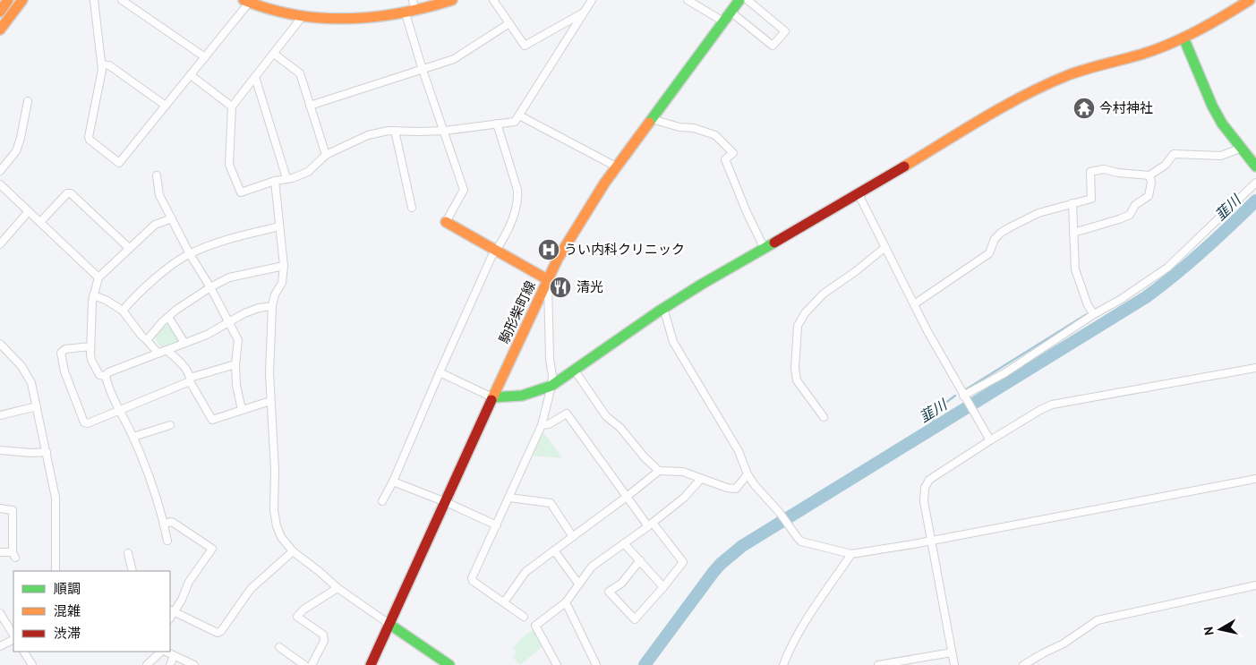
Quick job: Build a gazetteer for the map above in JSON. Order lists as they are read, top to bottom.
{
  "streets": {
    "street": ["駒形柴町線"]
  },
  "water": ["韮川"],
  "places": {
    "temple": ["今村神社"],
    "hospital": ["うい内科クリニック"],
    "restaurant": ["清光"]
  },
  "legend": ["順調", "混雑", "渋滞"],
  "north": "left"
}
